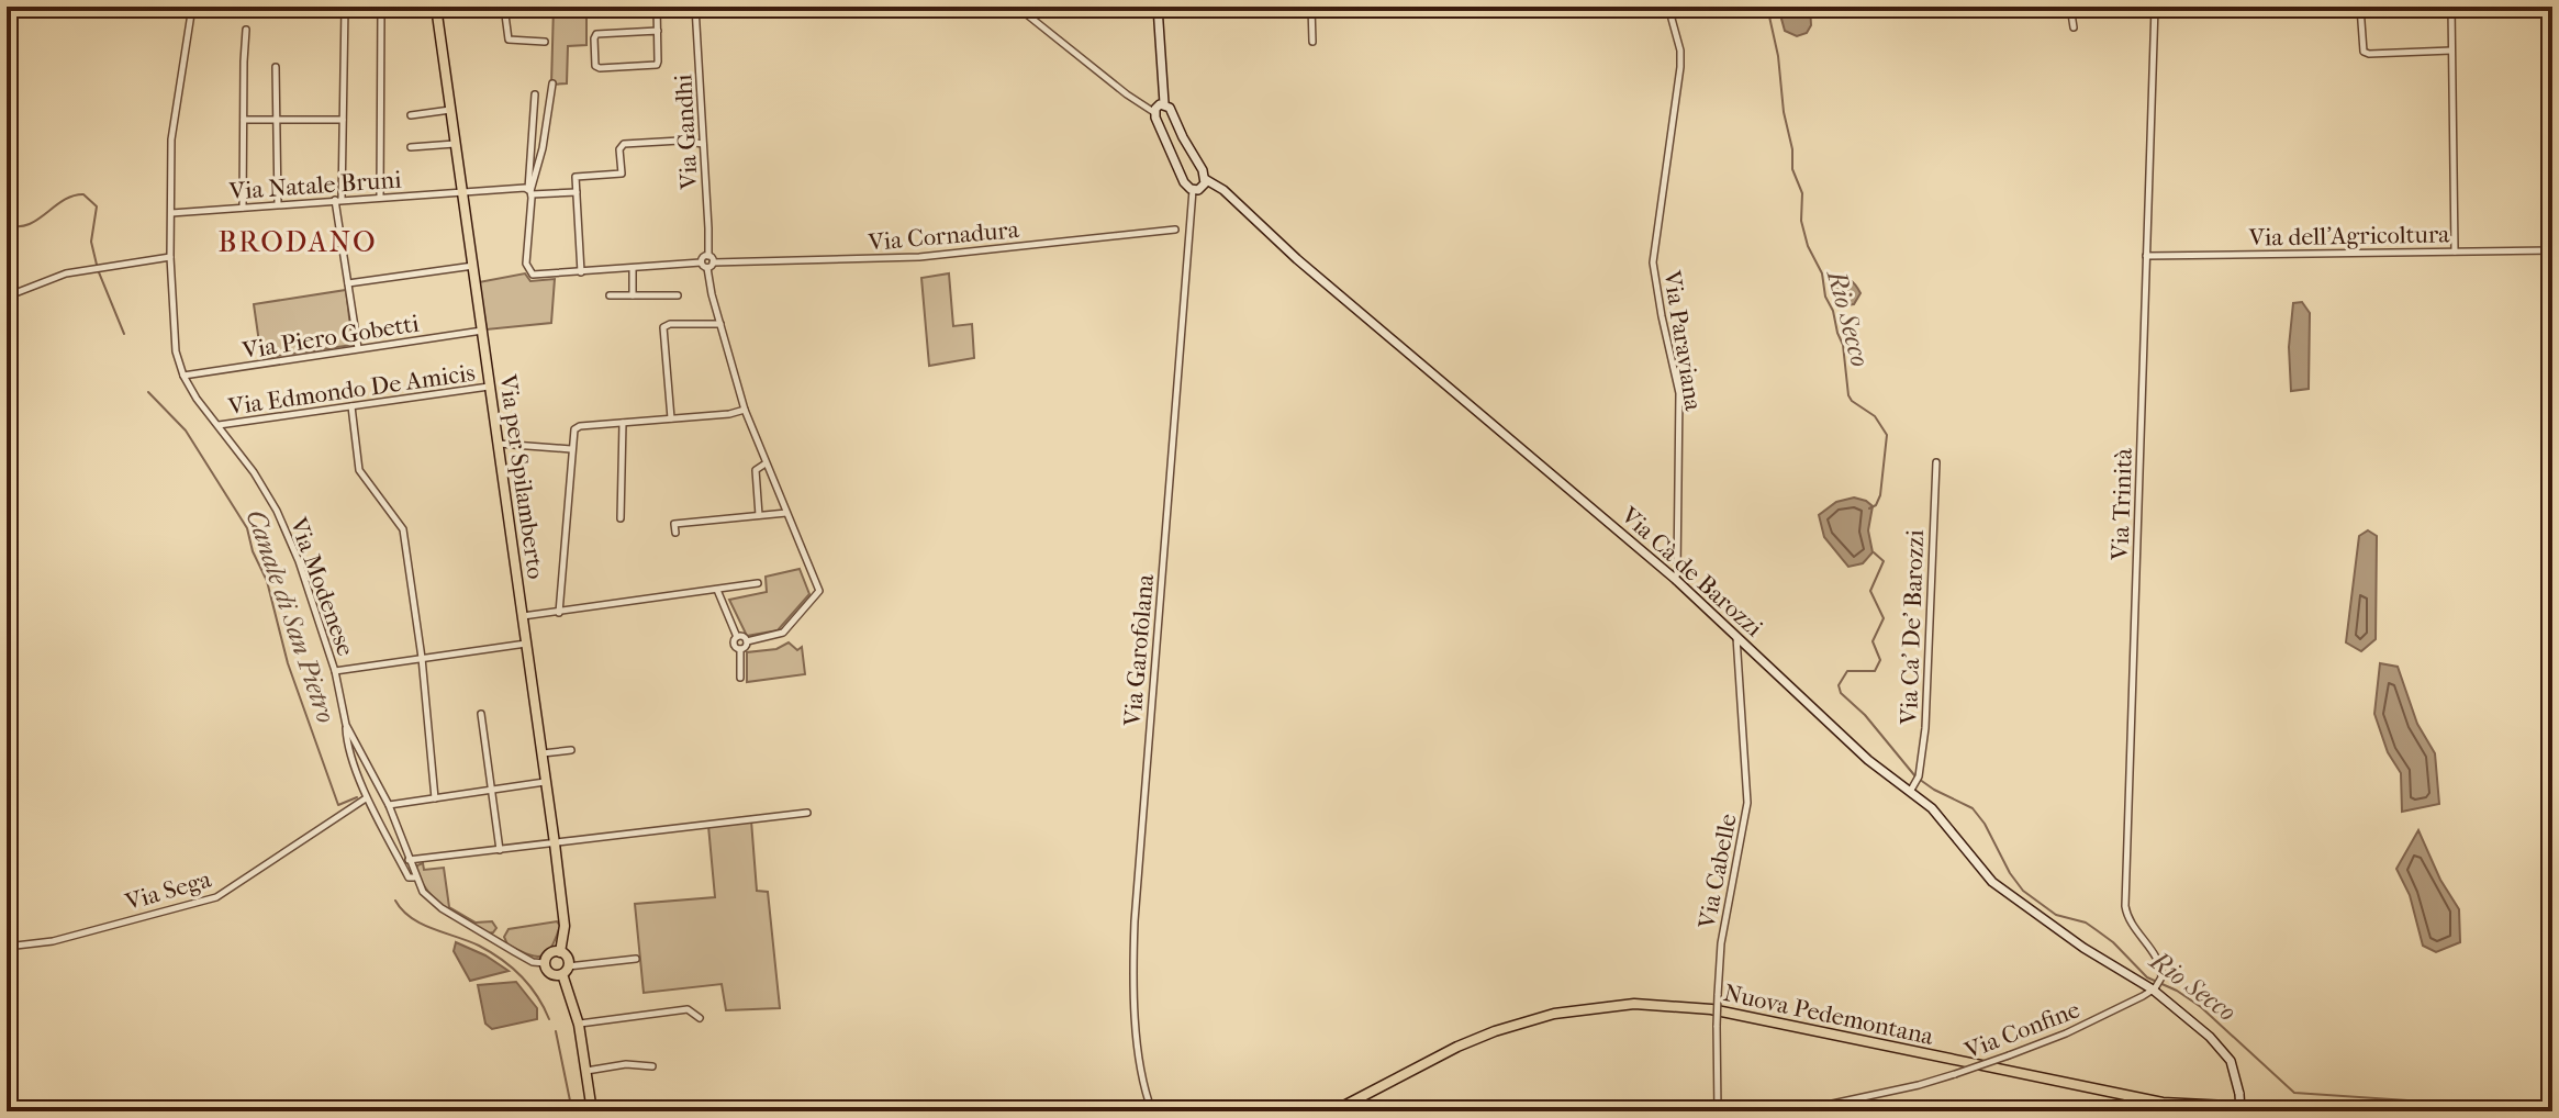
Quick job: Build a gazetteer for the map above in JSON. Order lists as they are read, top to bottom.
{
  "streets": {
    "main road": ["Via per Spilamberto", "Nuova Pedemontana"],
    "street": [
      "Via Gandhi",
      "Via Natale Bruni",
      "Via Cornadura",
      "Via dell'Agricoltura",
      "Via Piero Gobetti",
      "Via Paraviana",
      "Via Edmondo De Amicis",
      "Via Trinità",
      "Via Cà de Barozzi",
      "Via Modenese",
      "Via Ca' De' Barozzi",
      "Via Garofolana",
      "Via Cabelle",
      "Via Sega",
      "Via Confine"
    ]
  },
  "crossings": [
    ["Via Natale Bruni", "Via per Spilamberto"],
    ["Via Natale Bruni", "Via Modenese"],
    ["Via dell'Agricoltura", "Via Trinità"],
    ["Via Piero Gobetti", "Via per Spilamberto"],
    ["Via Piero Gobetti", "Via Modenese"],
    ["Via Paraviana", "Via Cà de Barozzi"],
    ["Via Edmondo De Amicis", "Via per Spilamberto"],
    ["Via Edmondo De Amicis", "Via Modenese"],
    ["Via per Spilamberto", "Via Modenese"],
    ["Via Trinità", "Via Cà de Barozzi"],
    ["Via Trinità", "Via Confine"],
    ["Via Cà de Barozzi", "Via Ca' De' Barozzi"],
    ["Via Cà de Barozzi", "Via Cabelle"],
    ["Via Cà de Barozzi", "Via Confine"]
  ],
  "districts": ["BRODANO"],
  "water": ["Rio Secco", "Canale di San Pietro"]
}
